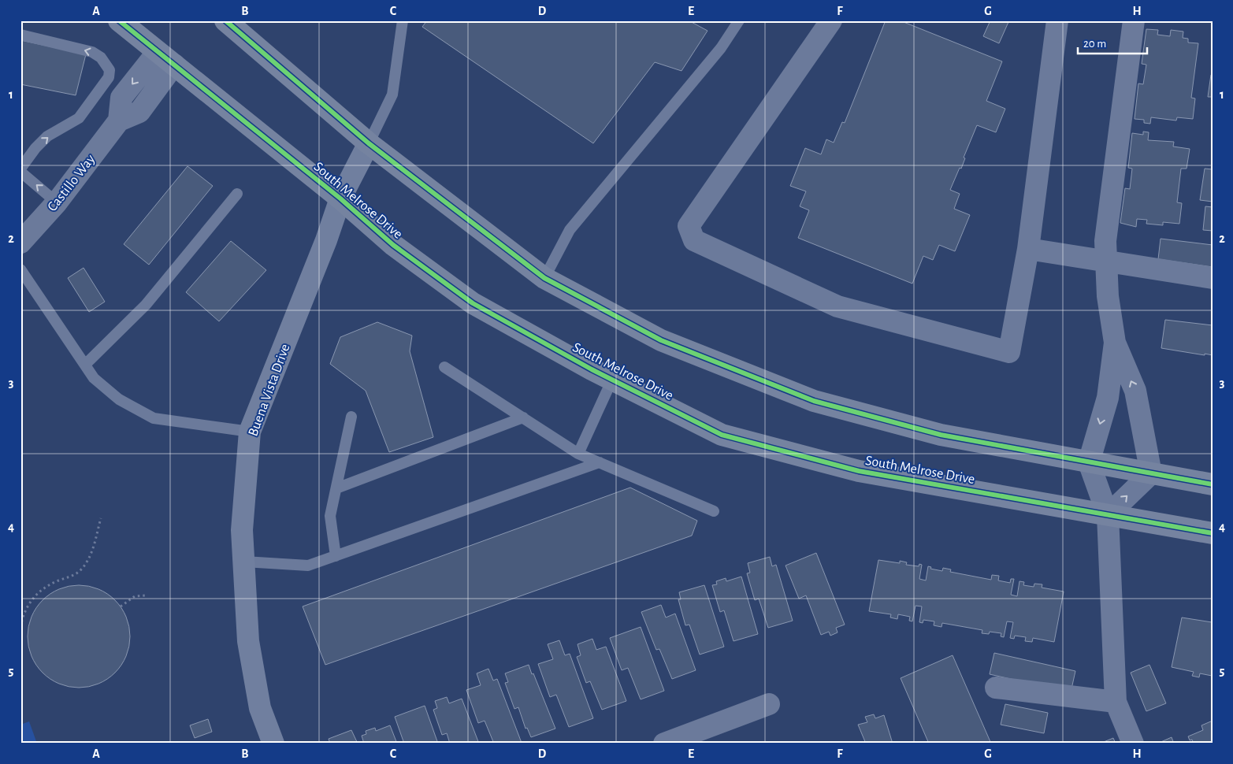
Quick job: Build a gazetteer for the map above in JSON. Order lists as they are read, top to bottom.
{
  "streets": {
    "main road": ["South Melrose Drive"],
    "street": ["Castillo Way", "Buena Vista Drive"]
  },
  "crossings": [
    ["Castillo Way", "South Melrose Drive"],
    ["South Melrose Drive", "Buena Vista Drive"]
  ],
  "scale_bar": "20 m",
  "grid": {
    "columns": [
      "A",
      "B",
      "C",
      "D",
      "E",
      "F",
      "G",
      "H"
    ],
    "rows": [
      "1",
      "2",
      "3",
      "4",
      "5"
    ]
  }
}
